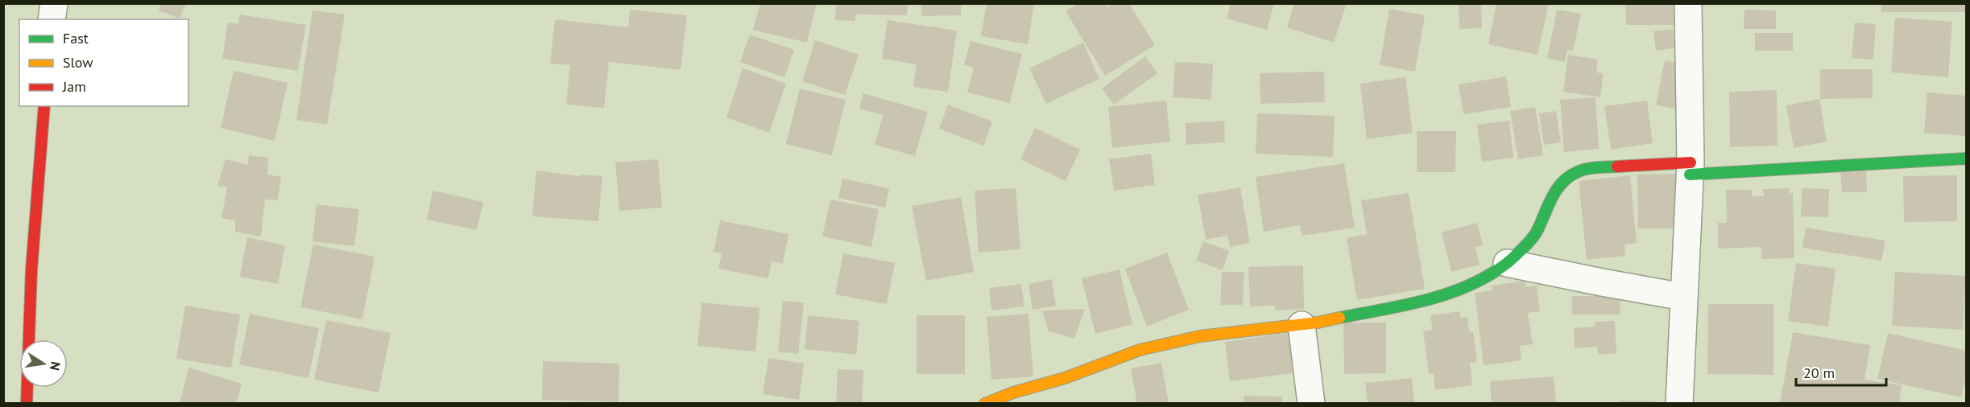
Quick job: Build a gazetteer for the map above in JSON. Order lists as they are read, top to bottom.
{
  "legend": ["Fast", "Slow", "Jam"],
  "scale_bar": "20 m",
  "north": "right"
}
